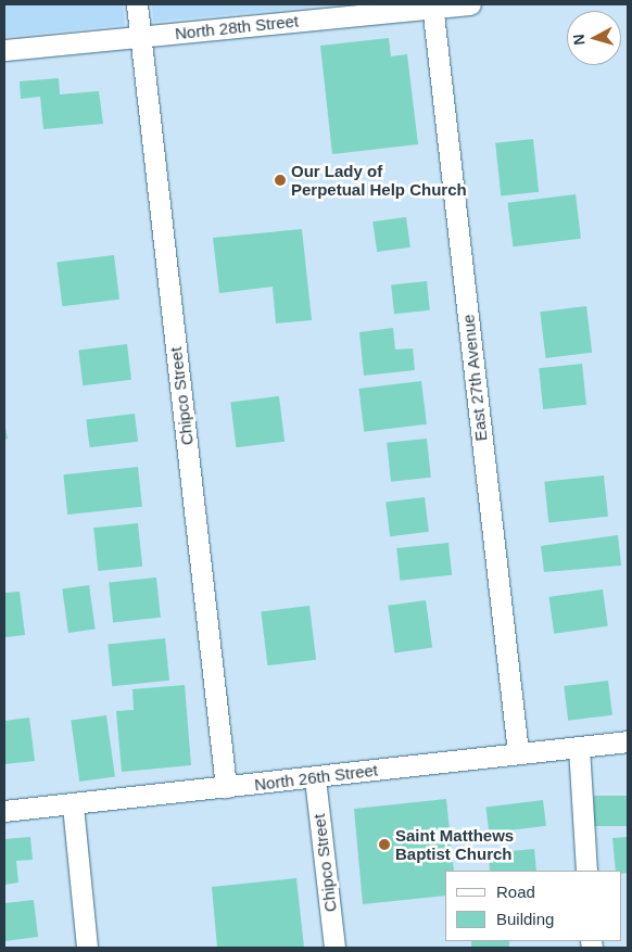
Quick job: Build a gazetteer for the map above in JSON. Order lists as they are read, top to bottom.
{
  "streets": {
    "street": [
      "North 28th Street",
      "East 27th Avenue",
      "Chipco Street",
      "North 26th Street"
    ]
  },
  "crossings": [
    ["North 28th Street", "East 27th Avenue"],
    ["North 28th Street", "Chipco Street"],
    ["East 27th Avenue", "North 26th Street"],
    ["Chipco Street", "North 26th Street"]
  ],
  "places": ["Our Lady of Perpetual Help Church", "Saint Matthews Baptist Church"],
  "legend": ["Road", "Building"],
  "north": "left"
}
